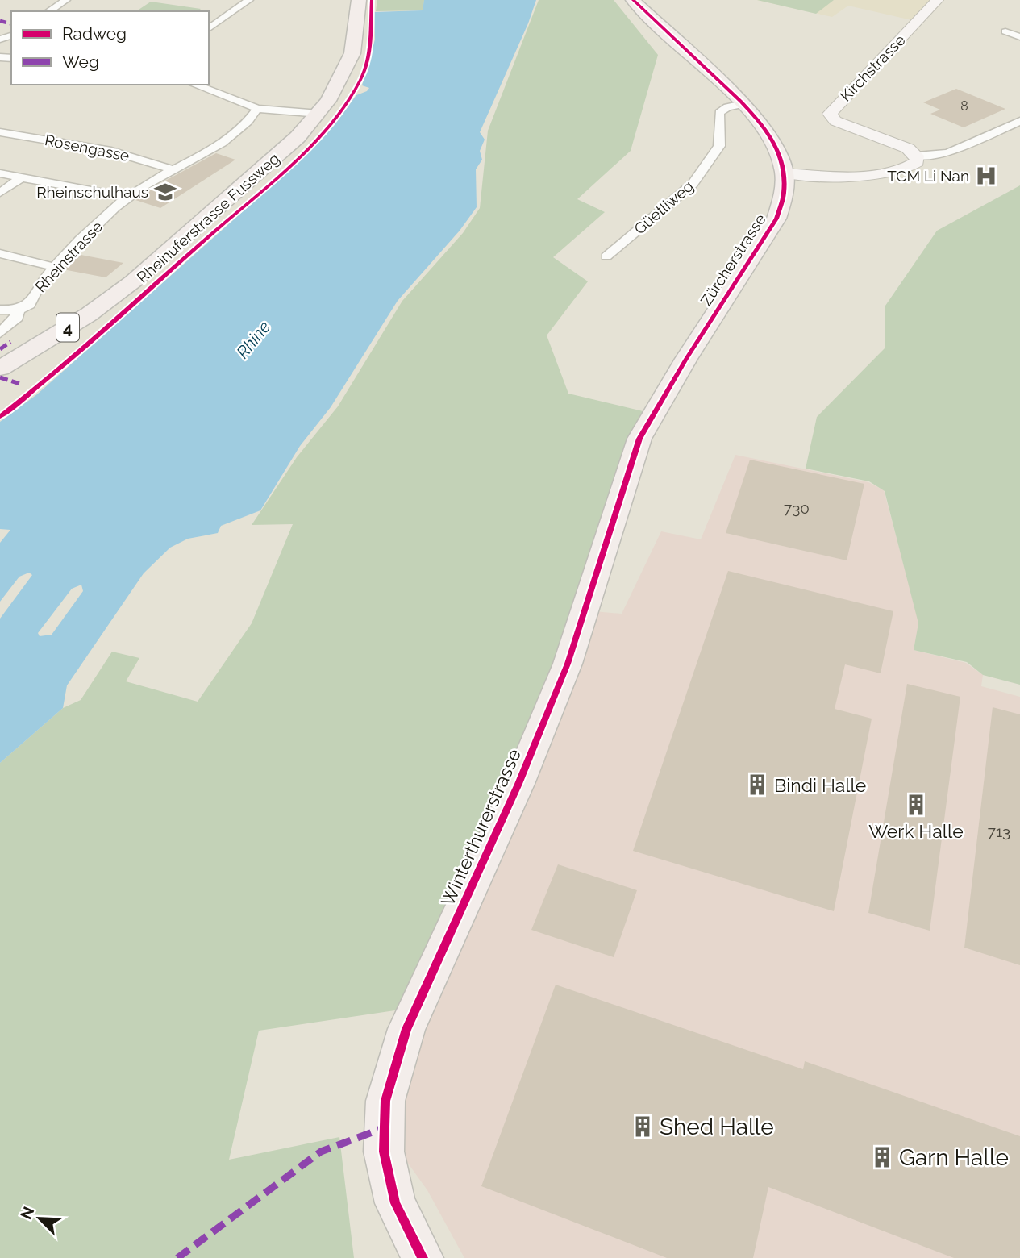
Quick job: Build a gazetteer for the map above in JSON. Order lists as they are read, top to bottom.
{
  "streets": {
    "main road": ["Zürcherstrasse", "4", "Winterthurerstrasse"],
    "street": [
      "Kirchstrasse",
      "Rosengasse",
      "Güetliweg",
      "Rheinstrasse"
    ],
    "cycle path": ["Rheinuferstrasse Fussweg"]
  },
  "crossings": [
    ["Rosengasse", "Rheinstrasse"],
    ["Güetliweg", "Zürcherstrasse"],
    ["Zürcherstrasse", "Winterthurerstrasse"]
  ],
  "water": ["Rhine"],
  "places": {
    "hospital": ["TCM Li Nan"],
    "school or university": ["Rheinschulhaus"],
    "building": [
      "Bindi Halle",
      "Werk Halle",
      "Shed Halle",
      "Garn Halle"
    ]
  },
  "house_numbers": ["8", "730", "713"],
  "legend": ["Radweg", "Weg"],
  "north": "top left"
}
